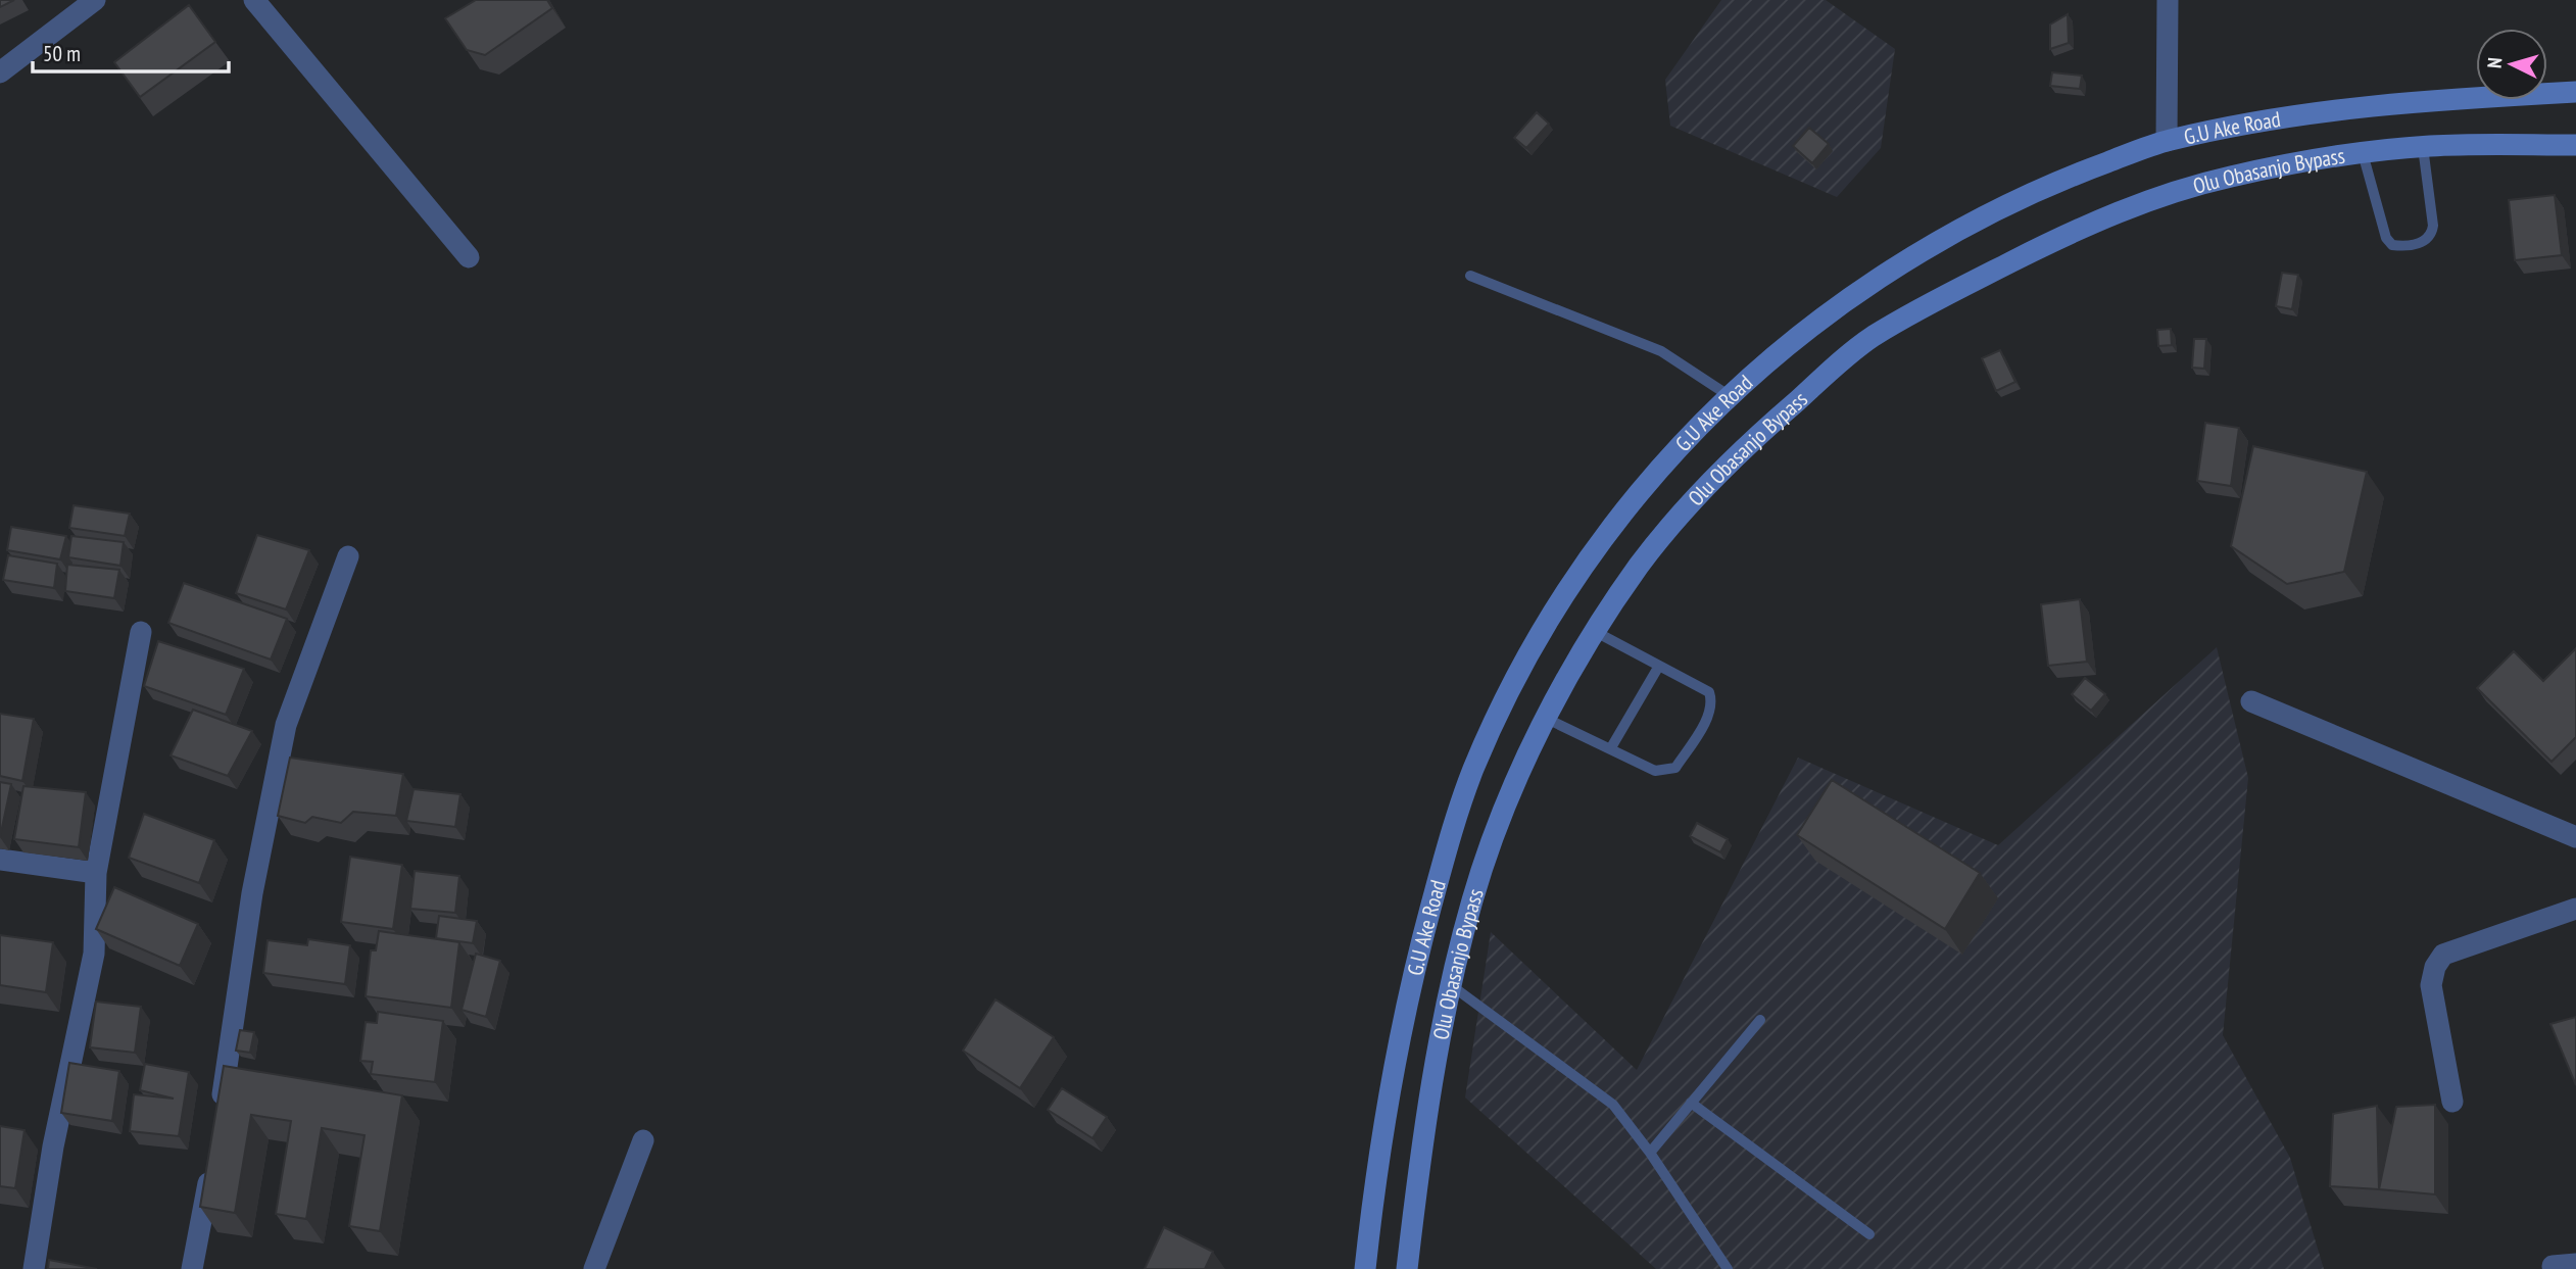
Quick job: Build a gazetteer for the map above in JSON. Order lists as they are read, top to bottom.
{
  "streets": {
    "main road": ["G.U Ake Road", "Olu Obasanjo Bypass"]
  },
  "scale_bar": "50 m",
  "north": "left"
}
